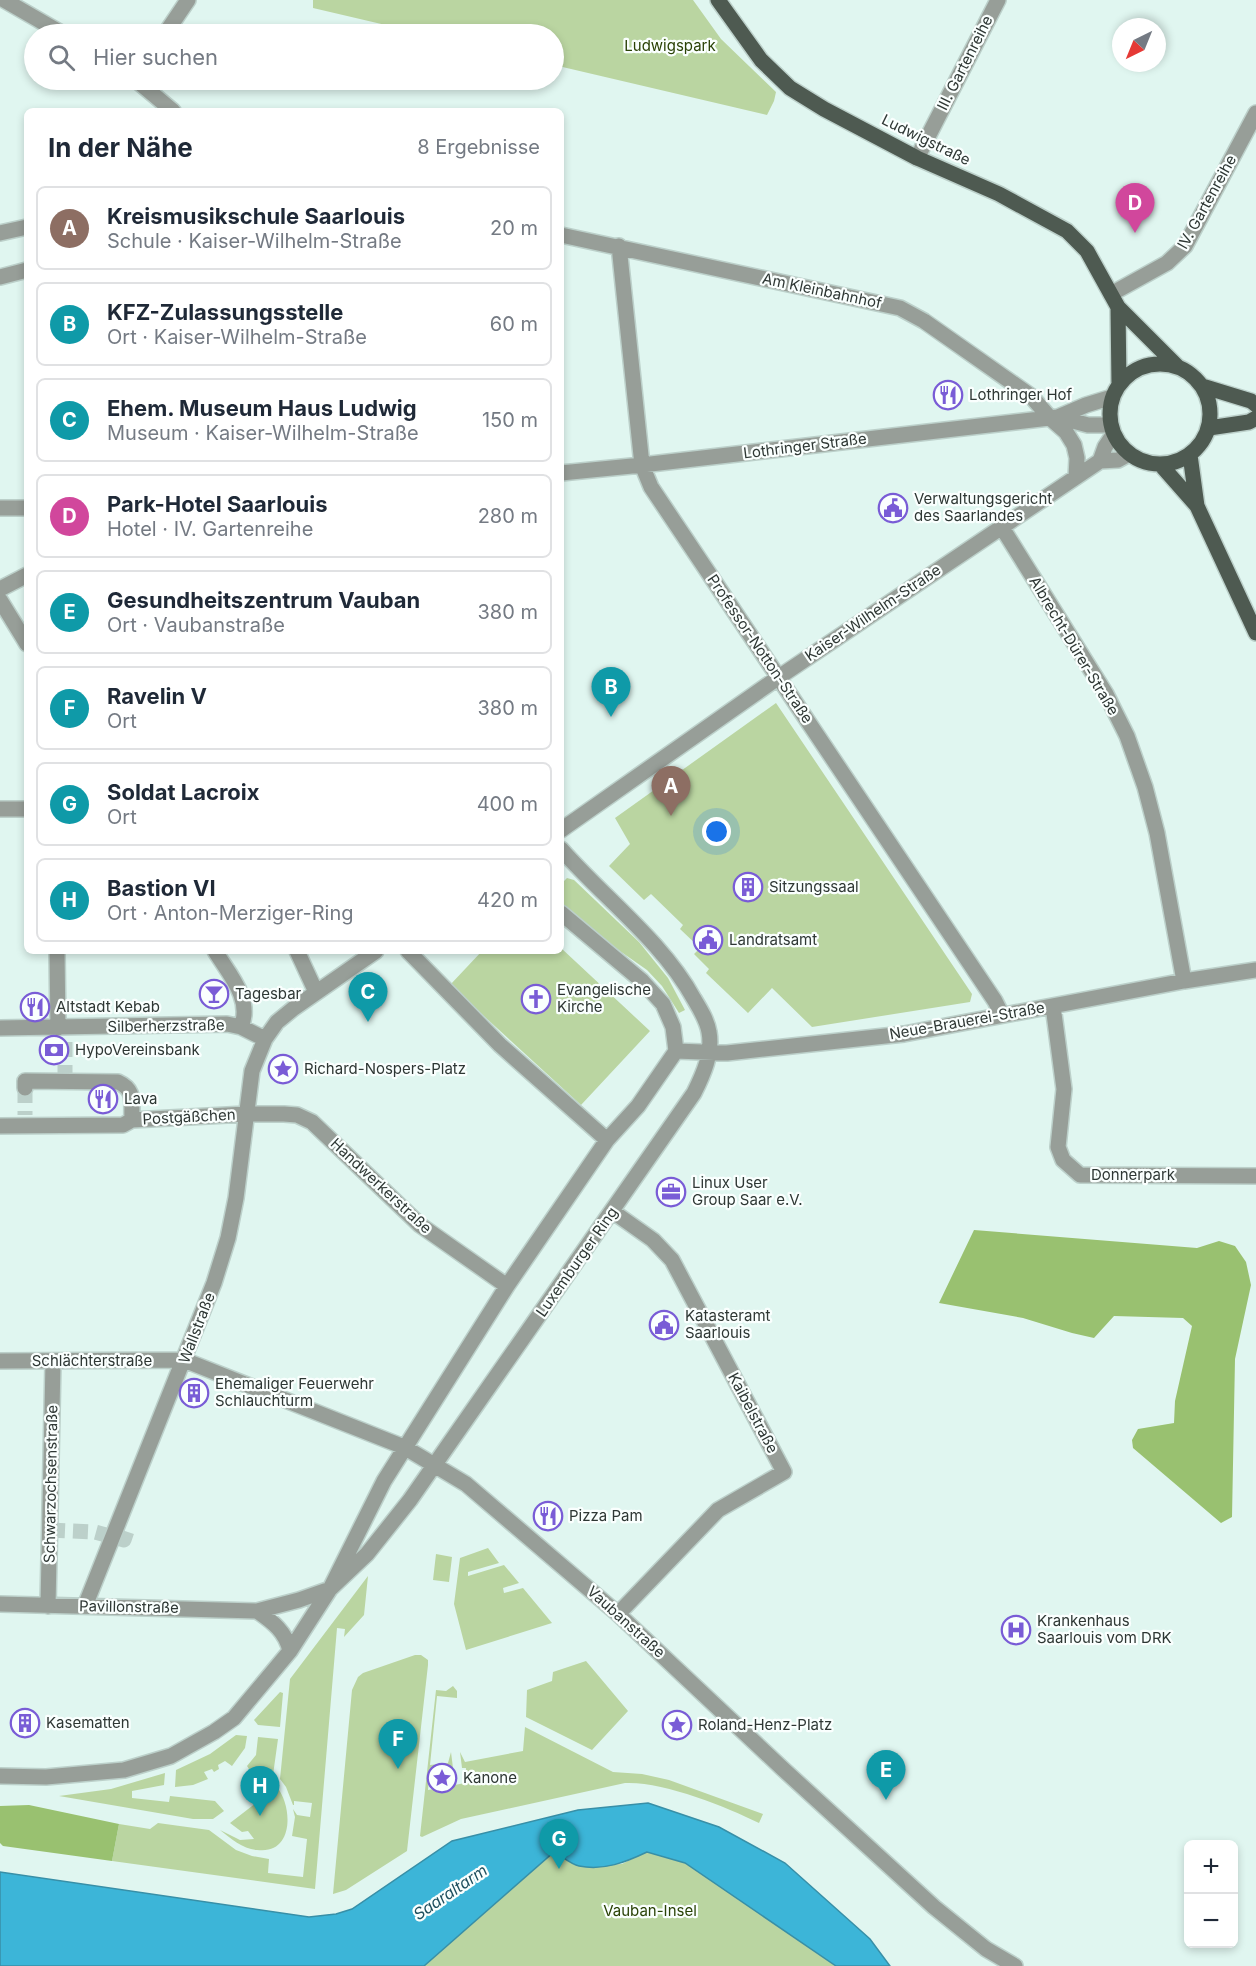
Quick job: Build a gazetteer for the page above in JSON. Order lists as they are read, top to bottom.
{
  "streets": {
    "main road": ["Ludwigstraße"],
    "street": [
      "III. Gartenreihe",
      "IV. Gartenreihe",
      "Am Kleinbahnhof",
      "Lothringer Straße",
      "Kaiser-Wilhelm-Straße",
      "Albrecht-Dürer-Straße",
      "Professor-Notton-Straße",
      "Neue-Brauerei-Straße",
      "Silberherzstraße",
      "Postgäßchen",
      "Donnerpark",
      "Handwerkerstraße",
      "Luxemburger Ring",
      "Wallstraße",
      "Schlächterstraße",
      "Kaibelstraße",
      "Schwarzochsenstraße",
      "Pavillonstraße",
      "Vaubanstraße"
    ]
  },
  "crossings": [
    ["III. Gartenreihe", "Ludwigstraße"],
    ["Ludwigstraße", "IV. Gartenreihe"],
    ["Ludwigstraße", "Lothringer Straße"],
    ["Ludwigstraße", "Kaiser-Wilhelm-Straße"],
    ["Am Kleinbahnhof", "Lothringer Straße"],
    ["Am Kleinbahnhof", "Professor-Notton-Straße"],
    ["Lothringer Straße", "Kaiser-Wilhelm-Straße"],
    ["Lothringer Straße", "Professor-Notton-Straße"],
    ["Kaiser-Wilhelm-Straße", "Albrecht-Dürer-Straße"],
    ["Kaiser-Wilhelm-Straße", "Professor-Notton-Straße"],
    ["Albrecht-Dürer-Straße", "Neue-Brauerei-Straße"],
    ["Professor-Notton-Straße", "Neue-Brauerei-Straße"],
    ["Neue-Brauerei-Straße", "Donnerpark"],
    ["Neue-Brauerei-Straße", "Luxemburger Ring"],
    ["Silberherzstraße", "Wallstraße"],
    ["Postgäßchen", "Handwerkerstraße"],
    ["Postgäßchen", "Wallstraße"],
    ["Handwerkerstraße", "Wallstraße"],
    ["Luxemburger Ring", "Kaibelstraße"],
    ["Luxemburger Ring", "Pavillonstraße"],
    ["Luxemburger Ring", "Vaubanstraße"],
    ["Wallstraße", "Schlächterstraße"],
    ["Wallstraße", "Pavillonstraße"],
    ["Wallstraße", "Vaubanstraße"],
    ["Schlächterstraße", "Schwarzochsenstraße"],
    ["Schlächterstraße", "Vaubanstraße"],
    ["Kaibelstraße", "Vaubanstraße"],
    ["Schwarzochsenstraße", "Pavillonstraße"]
  ],
  "water": ["Saaraltarm"],
  "parks": ["Ludwigspark", "Vauban-Insel"],
  "places": {
    "restaurant": [
      "Lothringer Hof",
      "Altstadt Kebab",
      "Lava",
      "Pizza Pam"
    ],
    "public building": ["Verwaltungsgericht des Saarlandes", "Landratsamt", "Katasteramt Saarlouis"],
    "building": ["Sitzungssaal", "Ehemaliger Feuerwehr Schlauchturm", "Kasematten"],
    "bar": ["Tagesbar"],
    "church": ["Evangelische Kirche"],
    "bank": ["HypoVereinsbank"],
    "place": ["Richard-Nospers-Platz", "Roland-Henz-Platz", "Kanone"],
    "office": ["Linux User Group Saar e.V."],
    "hospital": ["Krankenhaus Saarlouis vom DRK"]
  },
  "north": "bottom left",
  "page": {
    "search": "Hier suchen",
    "heading": ["In der Nähe", "8 Ergebnisse"],
    "pins": [
      "D",
      "B",
      "A",
      "C",
      "F",
      "E",
      "H",
      "G"
    ],
    "list": [
      {
        "mark": "A",
        "name": "Kreismusikschule Saarlouis",
        "note": "Schule · Kaiser-Wilhelm-Straße",
        "value": "20 m"
      },
      {
        "mark": "B",
        "name": "KFZ-Zulassungsstelle",
        "note": "Ort · Kaiser-Wilhelm-Straße",
        "value": "60 m"
      },
      {
        "mark": "C",
        "name": "Ehem. Museum Haus Ludwig",
        "note": "Museum · Kaiser-Wilhelm-Straße",
        "value": "150 m"
      },
      {
        "mark": "D",
        "name": "Park-Hotel Saarlouis",
        "note": "Hotel · IV. Gartenreihe",
        "value": "280 m"
      },
      {
        "mark": "E",
        "name": "Gesundheitszentrum Vauban",
        "note": "Ort · Vaubanstraße",
        "value": "380 m"
      },
      {
        "mark": "F",
        "name": "Ravelin V",
        "note": "Ort",
        "value": "380 m"
      },
      {
        "mark": "G",
        "name": "Soldat Lacroix",
        "note": "Ort",
        "value": "400 m"
      },
      {
        "mark": "H",
        "name": "Bastion VI",
        "note": "Ort · Anton-Merziger-Ring",
        "value": "420 m"
      }
    ],
    "map_buttons": ["+", "−"]
  }
}
